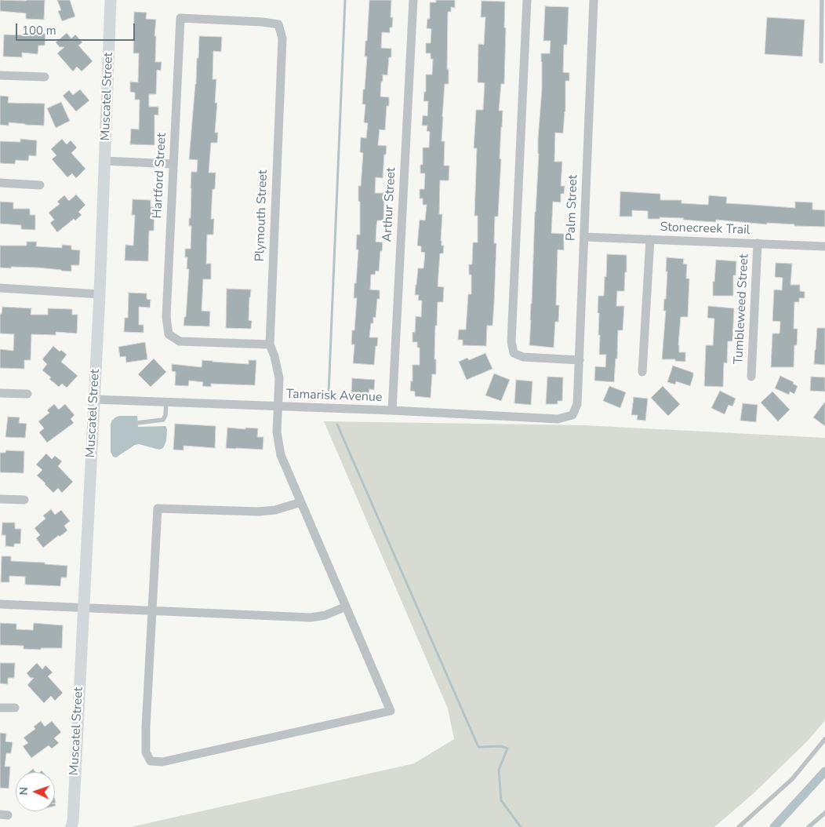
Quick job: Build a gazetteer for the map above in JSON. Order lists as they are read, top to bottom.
{
  "streets": {
    "street": [
      "Muscatel Street",
      "Hartford Street",
      "Arthur Street",
      "Palm Street",
      "Plymouth Street",
      "Stonecreek Trail",
      "Tumbleweed Street",
      "Tamarisk Avenue"
    ]
  },
  "crossings": [
    ["Muscatel Street", "Tamarisk Avenue"],
    ["Hartford Street", "Plymouth Street"],
    ["Arthur Street", "Tamarisk Avenue"],
    ["Palm Street", "Stonecreek Trail"],
    ["Palm Street", "Tamarisk Avenue"],
    ["Plymouth Street", "Tamarisk Avenue"],
    ["Stonecreek Trail", "Tumbleweed Street"]
  ],
  "scale_bar": "100 m",
  "north": "left"
}
